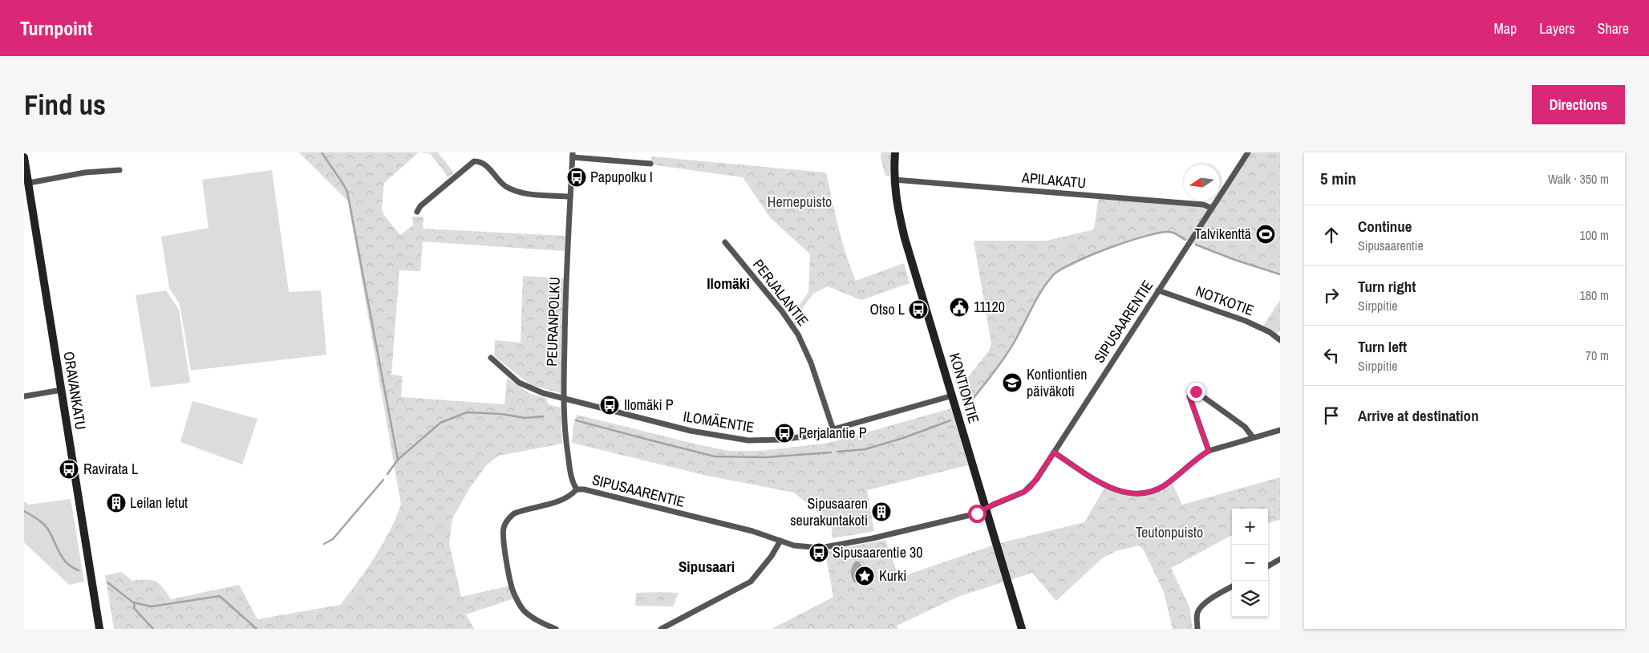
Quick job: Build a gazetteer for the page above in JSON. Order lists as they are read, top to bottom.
{
  "streets": {
    "street": [
      "APILAKATU",
      "PERJALANTIE",
      "NOTKOTIE",
      "PEURANPOLKU",
      "SIPUSAARENTIE",
      "KONTIONTIE",
      "ORAVANKATU",
      "ILOMÄENTIE"
    ]
  },
  "crossings": [
    ["APILAKATU", "SIPUSAARENTIE"],
    ["APILAKATU", "KONTIONTIE"],
    ["PERJALANTIE", "ILOMÄENTIE"],
    ["NOTKOTIE", "SIPUSAARENTIE"],
    ["PEURANPOLKU", "SIPUSAARENTIE"],
    ["PEURANPOLKU", "ILOMÄENTIE"],
    ["SIPUSAARENTIE", "KONTIONTIE"],
    ["KONTIONTIE", "ILOMÄENTIE"]
  ],
  "districts": ["Ilomäki", "Sipusaari"],
  "parks": ["Hernepuisto", "Teutonpuisto"],
  "places": {
    "bus stop": [
      "Papupolku I",
      "Otso L",
      "Ilomäki P",
      "Perjalantie P",
      "Ravirata L",
      "Sipusaarentie 30"
    ],
    "sports": ["Talvikenttä"],
    "public building": ["11120"],
    "school or university": ["Kontiontien päiväkoti"],
    "building": ["Leilan letut", "Sipusaaren seurakuntakoti"],
    "place": ["Kurki"]
  },
  "north": "left",
  "page": {
    "header": "Turnpoint",
    "nav": ["Map", "Layers", "Share"],
    "buttons": "Directions",
    "title": "Find us",
    "heading": ["5 min", "Walk · 350 m"],
    "list": [
      ["Continue", "Sipusaarentie", "100 m"],
      ["Turn right", "Sirppitie", "180 m"],
      ["Turn left", "Sirppitie", "70 m"],
      "Arrive at destination"
    ],
    "map_buttons": ["+", "−"]
  }
}
